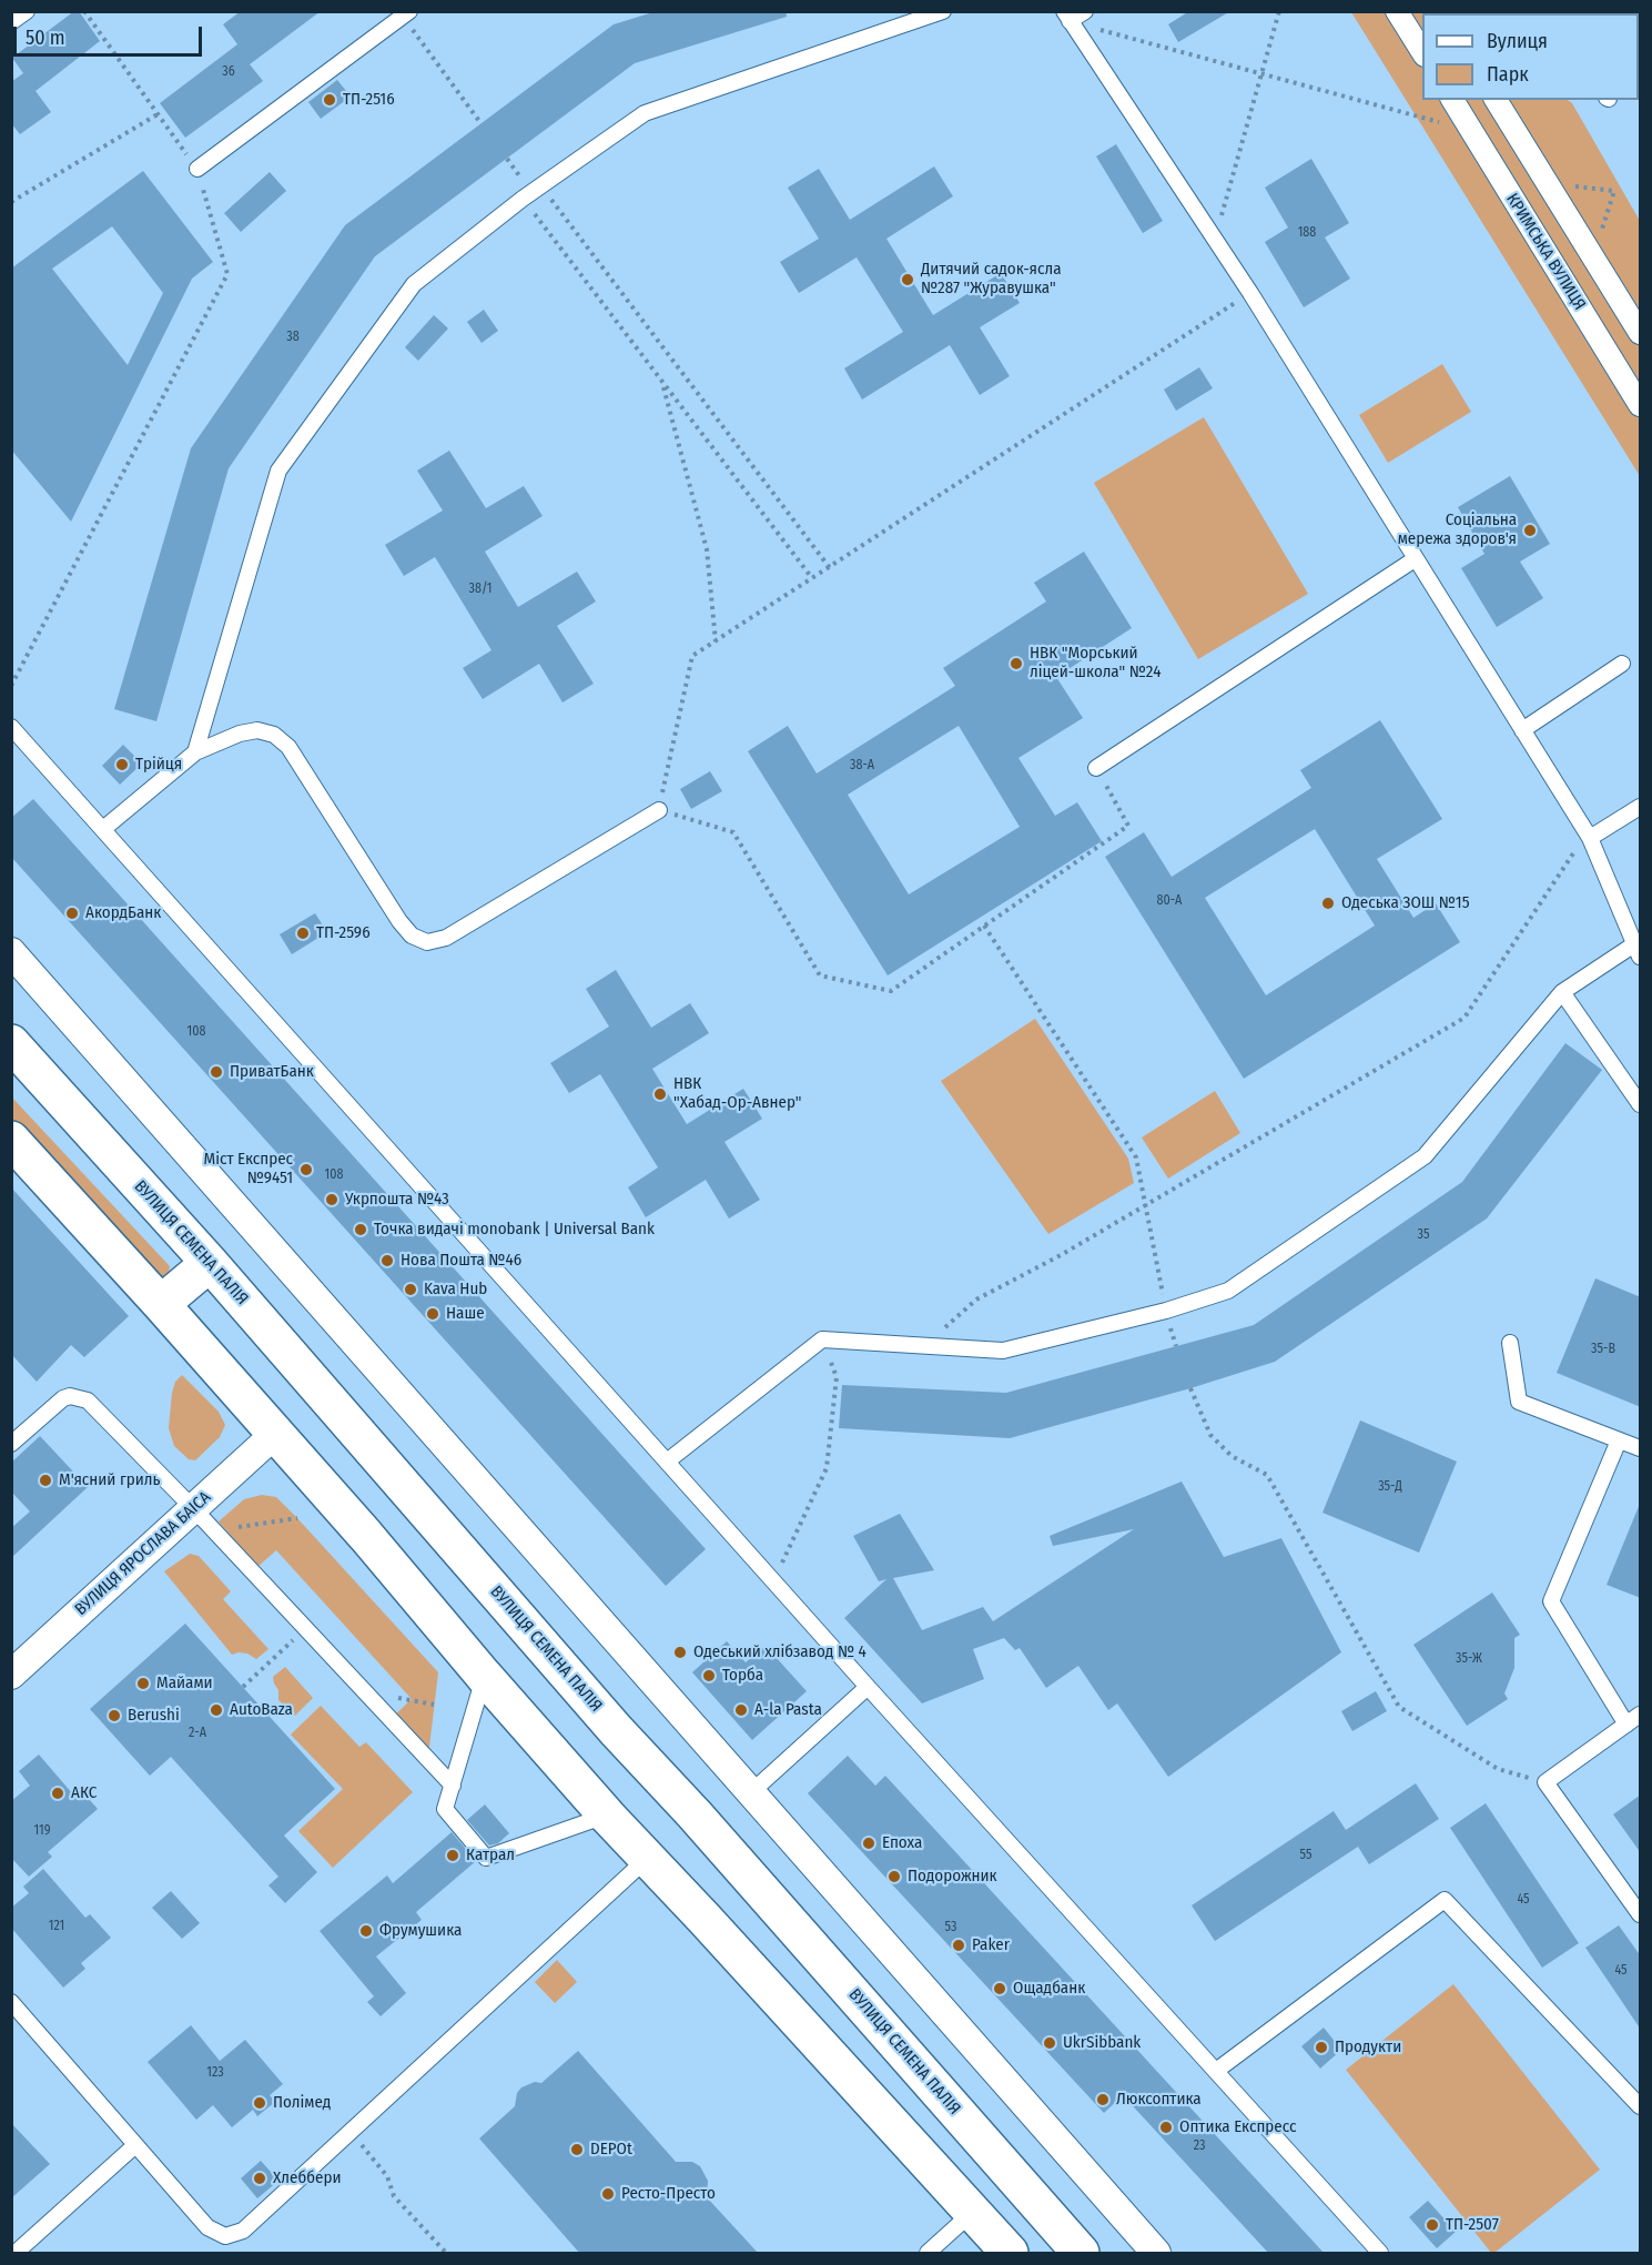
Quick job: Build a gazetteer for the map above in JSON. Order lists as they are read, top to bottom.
{
  "streets": {
    "main road": ["ВУЛИЦЯ СЕМЕНА ПАЛІЯ"],
    "street": ["КРИМСЬКА ВУЛИЦЯ", "ВУЛИЦЯ ЯРОСЛАВА БАІСА"]
  },
  "places": [
    "ТП-2516",
    "Дитячий садок-ясла №287 \"Журавушка\"",
    "Соціальна мережа здоров'я",
    "НВК \"Морський ліцей-школа\" №24",
    "Трійця",
    "Одеська ЗОШ №15",
    "АкордБанк",
    "ТП-2596",
    "ПриватБанк",
    "НВК \"Хабад-Ор-Авнер\"",
    "Міст Експрес №9451",
    "Укрпошта №43",
    "Точка видачі monobank | Universal Bank",
    "Нова Пошта №46",
    "Kava Hub",
    "Наше",
    "М'ясний гриль",
    "Одеський хлібзавод № 4",
    "Торба",
    "Майами",
    "AutoBaza",
    "A-la Pasta",
    "Berushi",
    "АКС",
    "Епоха",
    "Катрал",
    "Подорожник",
    "Фрумушика",
    "Paker",
    "Ощадбанк",
    "UkrSibbank",
    "Продукти",
    "Люксоптика",
    "Полімед",
    "Оптика Експресс",
    "DEPOt",
    "Хлеббери",
    "Ресто-Престо",
    "ТП-2507"
  ],
  "house_numbers": [
    "36",
    "188",
    "38",
    "38/1",
    "38-А",
    "80-А",
    "108",
    "108",
    "35",
    "35-В",
    "35-Д",
    "35-Ж",
    "2-А",
    "119",
    "55",
    "45",
    "121",
    "53",
    "45",
    "123",
    "23"
  ],
  "legend": ["Вулиця", "Парк"],
  "scale_bar": "50 m"
}
